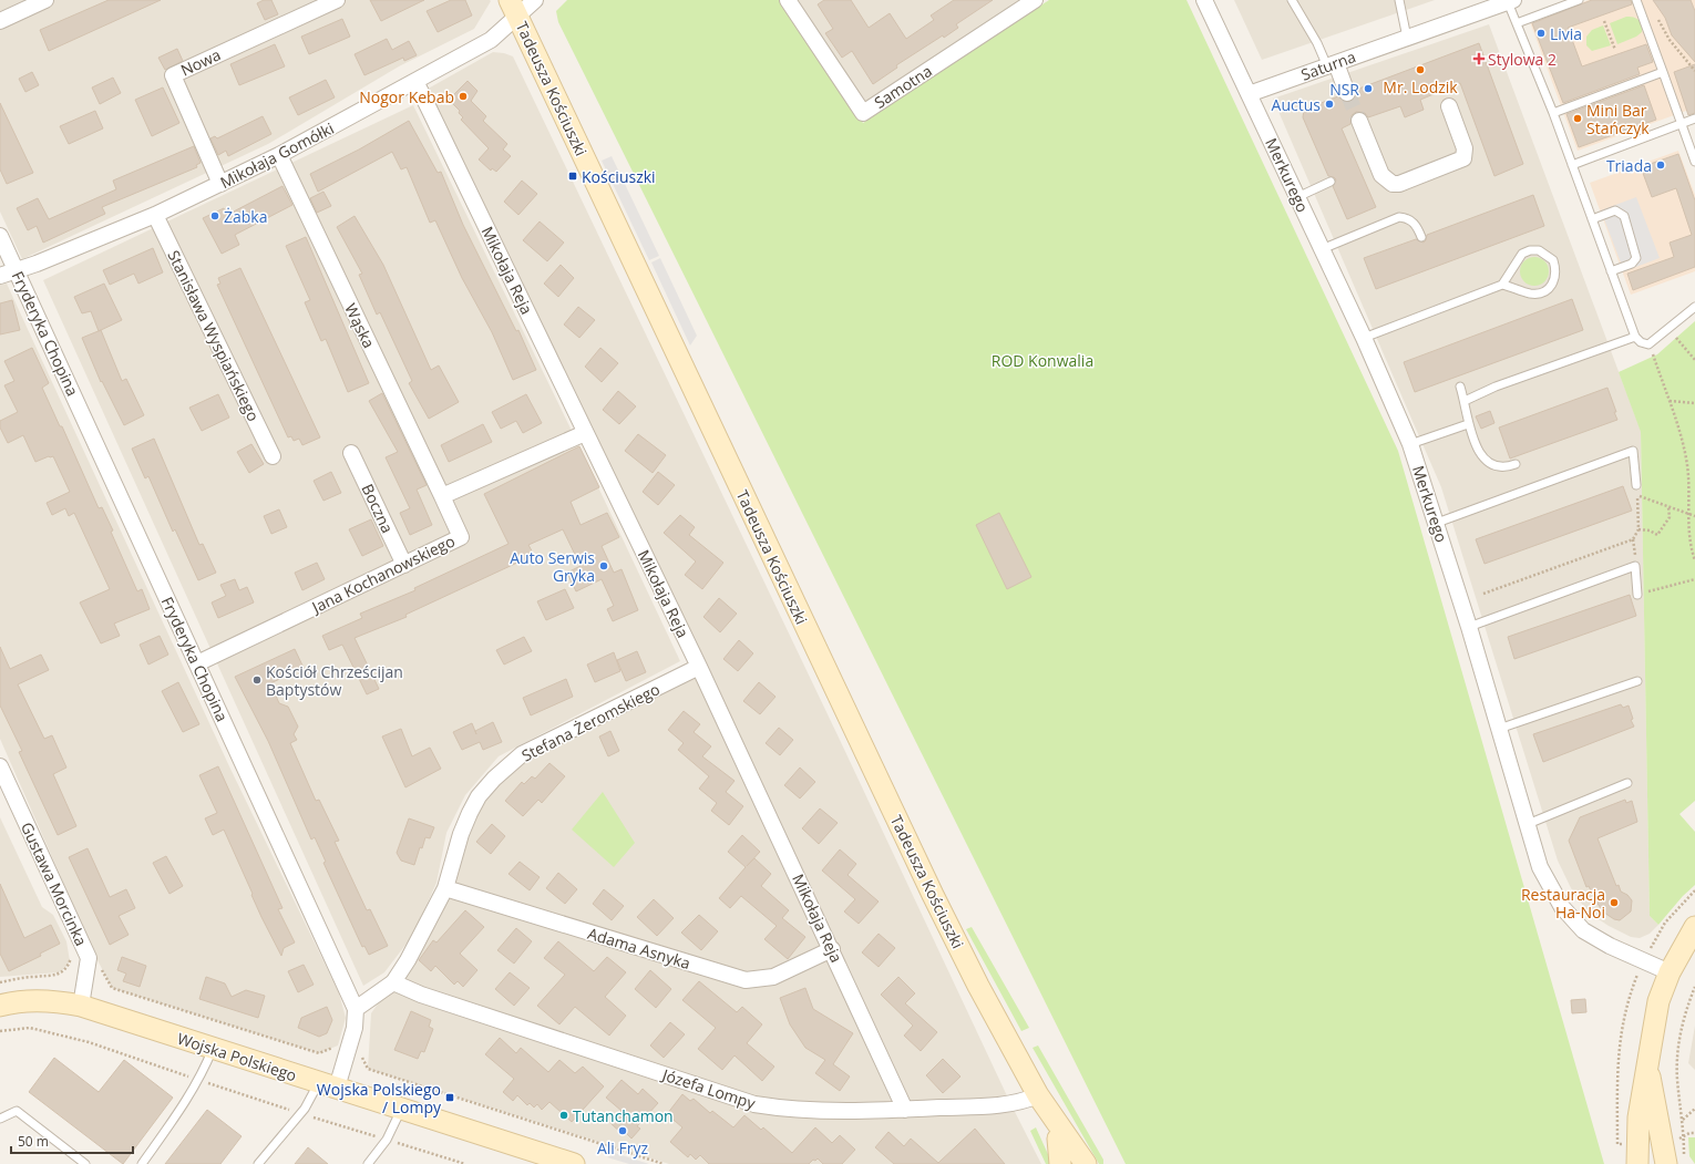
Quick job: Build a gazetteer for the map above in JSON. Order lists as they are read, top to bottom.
{
  "streets": {
    "street": [
      "Nowa",
      "Saturna",
      "Samotna",
      "Tadeusza Kościuszki",
      "Mikołaja Gomółki",
      "Merkurego",
      "Mikołaja Reja",
      "Wąska",
      "Fryderyka Chopina",
      "Stanisława Wyspiańskiego",
      "Boczna",
      "Jana Kochanowskiego",
      "Stefana Żeromskiego",
      "Gustawa Morcinka",
      "Adama Asnyka",
      "Wojska Polskiego",
      "Józefa Lompy"
    ]
  },
  "crossings": [
    ["Nowa", "Mikołaja Gomółki"],
    ["Saturna", "Merkurego"],
    ["Tadeusza Kościuszki", "Mikołaja Gomółki"],
    ["Tadeusza Kościuszki", "Józefa Lompy"],
    ["Mikołaja Gomółki", "Mikołaja Reja"],
    ["Mikołaja Gomółki", "Wąska"],
    ["Mikołaja Gomółki", "Fryderyka Chopina"],
    ["Mikołaja Gomółki", "Stanisława Wyspiańskiego"],
    ["Mikołaja Reja", "Stefana Żeromskiego"],
    ["Mikołaja Reja", "Adama Asnyka"],
    ["Mikołaja Reja", "Józefa Lompy"],
    ["Wąska", "Jana Kochanowskiego"],
    ["Fryderyka Chopina", "Jana Kochanowskiego"],
    ["Fryderyka Chopina", "Stefana Żeromskiego"],
    ["Boczna", "Jana Kochanowskiego"],
    ["Stefana Żeromskiego", "Adama Asnyka"],
    ["Stefana Żeromskiego", "Józefa Lompy"],
    ["Gustawa Morcinka", "Wojska Polskiego"]
  ],
  "parks": ["ROD Konwalia"],
  "places": {
    "other": [
      "Livia",
      "Mr. Lodzik",
      "NSR",
      "Nogor Kebab",
      "Auctus",
      "Mini Bar Stańczyk",
      "Triada",
      "Żabka",
      "Auto Serwis Gryka",
      "Kościół Chrześcijan Baptystów",
      "Restauracja Ha-Noi",
      "Tutanchamon",
      "Ali Fryz"
    ],
    "health": ["Stylowa 2"],
    "transit": ["Kościuszki", "Wojska Polskiego / Lompy"]
  },
  "scale_bar": "50 m"
}
